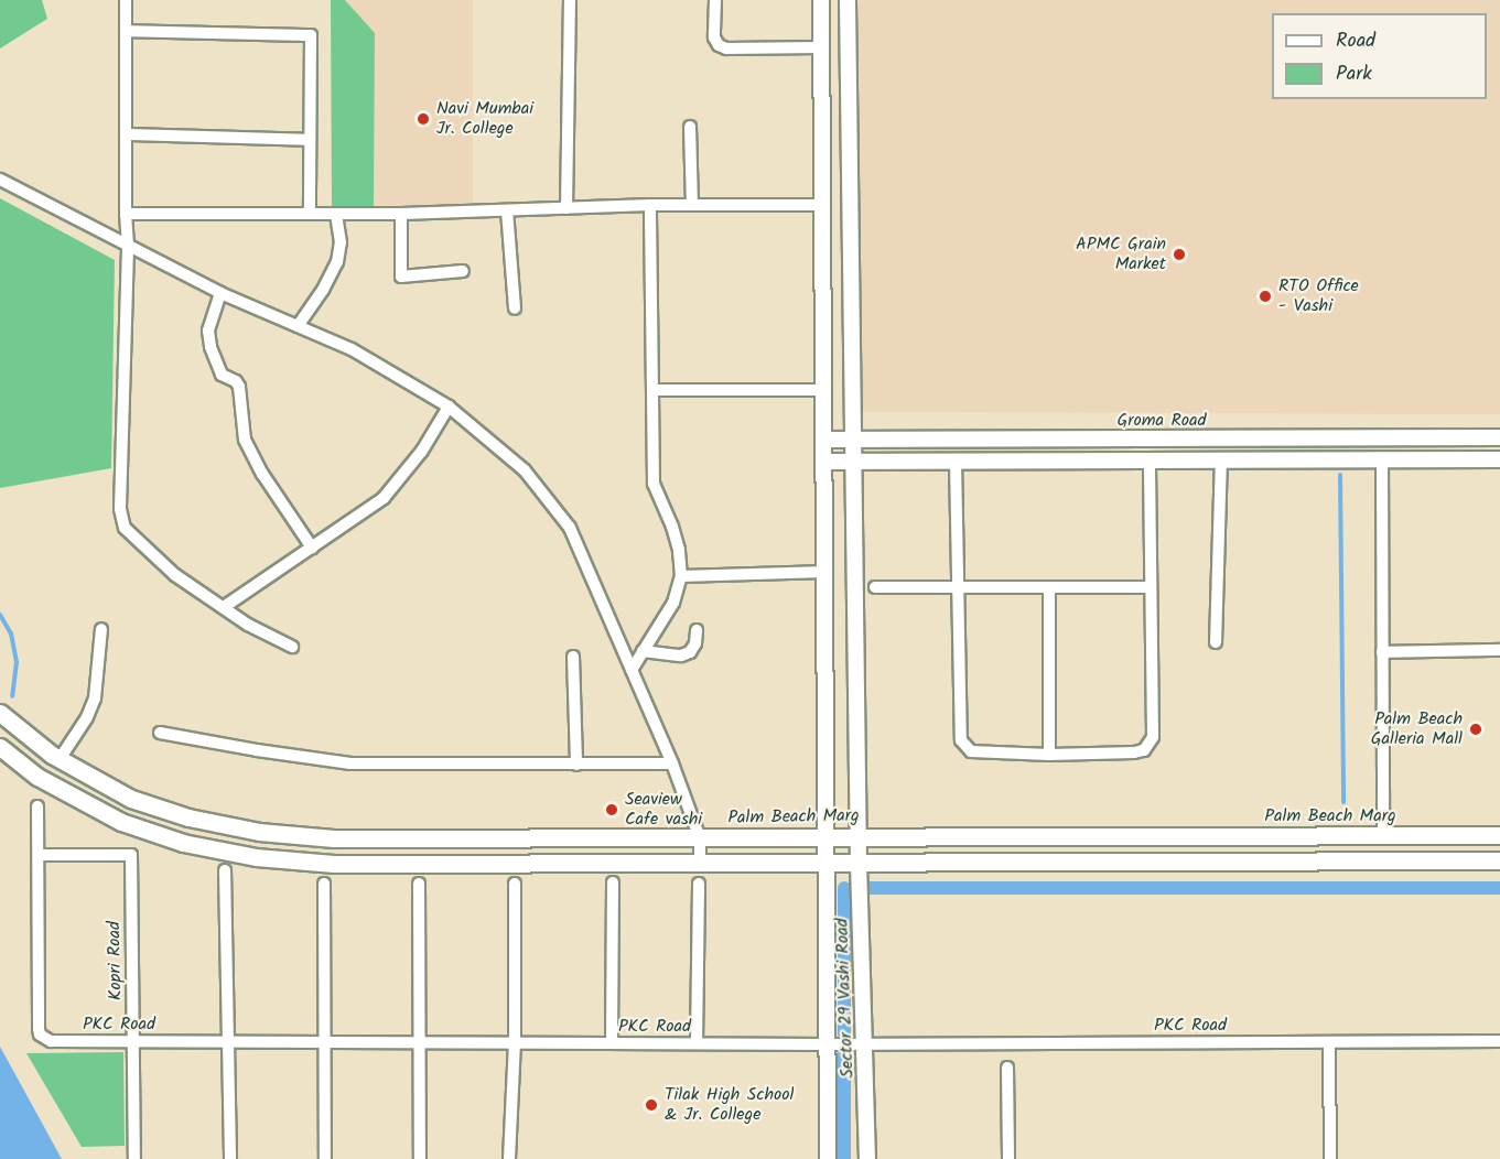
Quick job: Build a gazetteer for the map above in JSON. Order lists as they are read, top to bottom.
{
  "streets": {
    "main road": ["Groma Road", "Palm Beach Marg", "Sector 29 Vashi Road"],
    "street": ["Kopri Road", "PKC Road"]
  },
  "crossings": [
    ["Groma Road", "Sector 29 Vashi Road"],
    ["Palm Beach Marg", "Sector 29 Vashi Road"],
    ["Kopri Road", "PKC Road"],
    ["Sector 29 Vashi Road", "PKC Road"]
  ],
  "places": [
    "Navi Mumbai Jr. College",
    "APMC Grain Market",
    "RTO Office - Vashi",
    "Palm Beach Galleria Mall",
    "Seaview Cafe vashi",
    "Tilak High School & Jr. College"
  ],
  "legend": ["Road", "Park"]
}
